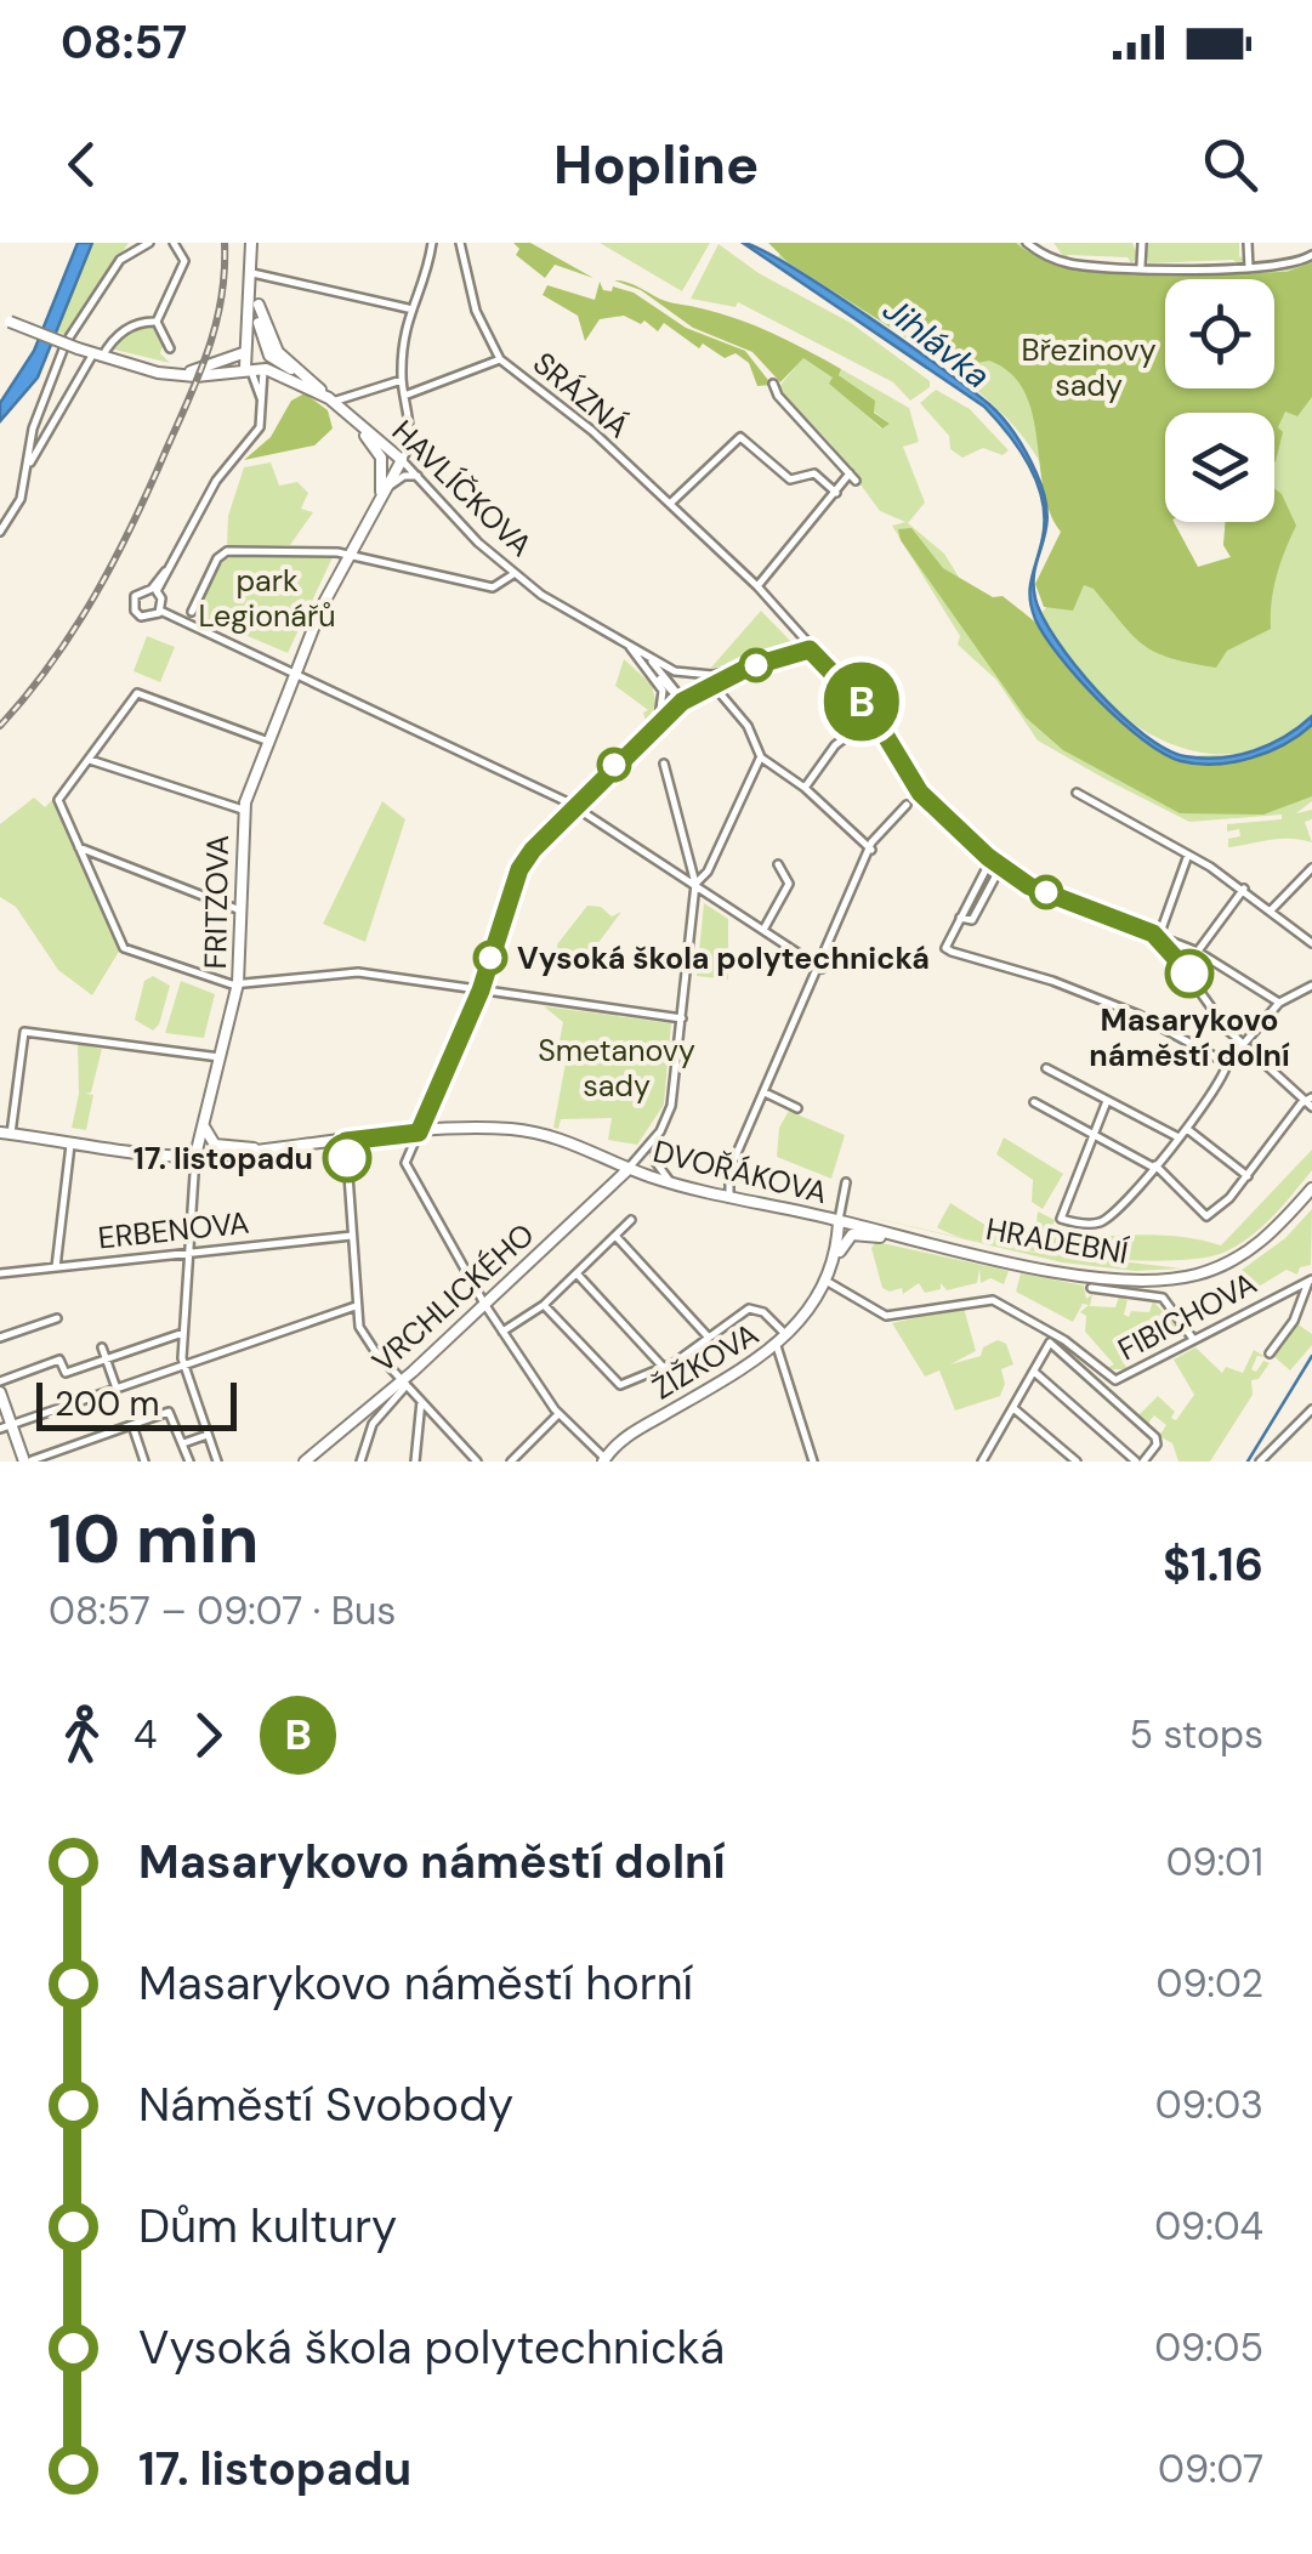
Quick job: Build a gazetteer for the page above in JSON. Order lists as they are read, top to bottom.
{
  "streets": {
    "street": [
      "SRÁZNÁ",
      "HAVLÍČKOVA",
      "FRITZOVA",
      "DVOŘÁKOVA",
      "ERBENOVA",
      "HRADEBNÍ",
      "VRCHLICKÉHO",
      "FIBICHOVA",
      "ŽIŽKOVA"
    ]
  },
  "crossings": [
    ["HAVLÍČKOVA", "FRITZOVA"],
    ["FRITZOVA", "DVOŘÁKOVA"],
    ["DVOŘÁKOVA", "HRADEBNÍ"],
    ["DVOŘÁKOVA", "VRCHLICKÉHO"],
    ["DVOŘÁKOVA", "ŽIŽKOVA"],
    ["HRADEBNÍ", "ŽIŽKOVA"],
    ["FIBICHOVA", "ŽIŽKOVA"]
  ],
  "water": ["Jihlávka"],
  "parks": ["Březinovy sady", "park Legionářů", "Smetanovy sady"],
  "places": ["Vysoká škola polytechnická", "Masarykovo náměstí dolní", "17. listopadu"],
  "lines": ["bus line B"],
  "scale_bar": "200 m",
  "page": {
    "status": "08:57",
    "header": "Hopline",
    "on_map": "B",
    "scale": "200 m",
    "heading": ["10 min", "08:57 – 09:07 · Bus", "$1.16"],
    "legs": ["4", "B", "5 stops"],
    "list": [
      {
        "name": "Masarykovo náměstí dolní",
        "value": "09:01"
      },
      {
        "name": "Masarykovo náměstí horní",
        "value": "09:02"
      },
      {
        "name": "Náměstí Svobody",
        "value": "09:03"
      },
      {
        "name": "Dům kultury",
        "value": "09:04"
      },
      {
        "name": "Vysoká škola polytechnická",
        "value": "09:05"
      },
      {
        "name": "17. listopadu",
        "value": "09:07"
      }
    ]
  }
}
